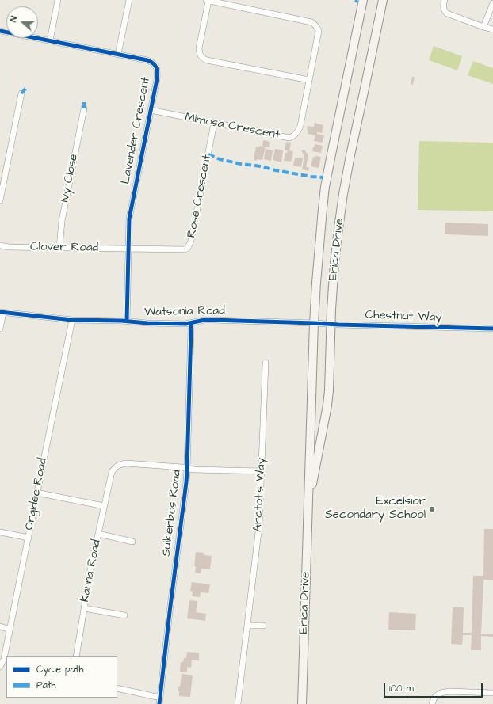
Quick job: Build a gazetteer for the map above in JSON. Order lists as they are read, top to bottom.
{
  "streets": {
    "main road": ["Erica Drive"],
    "street": [
      "Mimosa Crescent",
      "Lavender Crescent",
      "Ivy Close",
      "Rose Crescent",
      "Clover Road",
      "Watsonia Road",
      "Chestnut Way",
      "Orgidee Road",
      "Arctotis Way",
      "Suikerbos Road",
      "Kanna Road"
    ]
  },
  "crossings": [
    ["Mimosa Crescent", "Lavender Crescent"],
    ["Mimosa Crescent", "Rose Crescent"],
    ["Lavender Crescent", "Rose Crescent"],
    ["Lavender Crescent", "Clover Road"],
    ["Lavender Crescent", "Watsonia Road"],
    ["Ivy Close", "Clover Road"],
    ["Rose Crescent", "Clover Road"],
    ["Erica Drive", "Watsonia Road"],
    ["Erica Drive", "Chestnut Way"],
    ["Watsonia Road", "Chestnut Way"],
    ["Watsonia Road", "Orgidee Road"],
    ["Watsonia Road", "Suikerbos Road"],
    ["Arctotis Way", "Kanna Road"],
    ["Suikerbos Road", "Kanna Road"]
  ],
  "places": ["Excelsior Secondary School"],
  "legend": ["Cycle path", "Path"],
  "scale_bar": "100 m",
  "north": "left"
}
